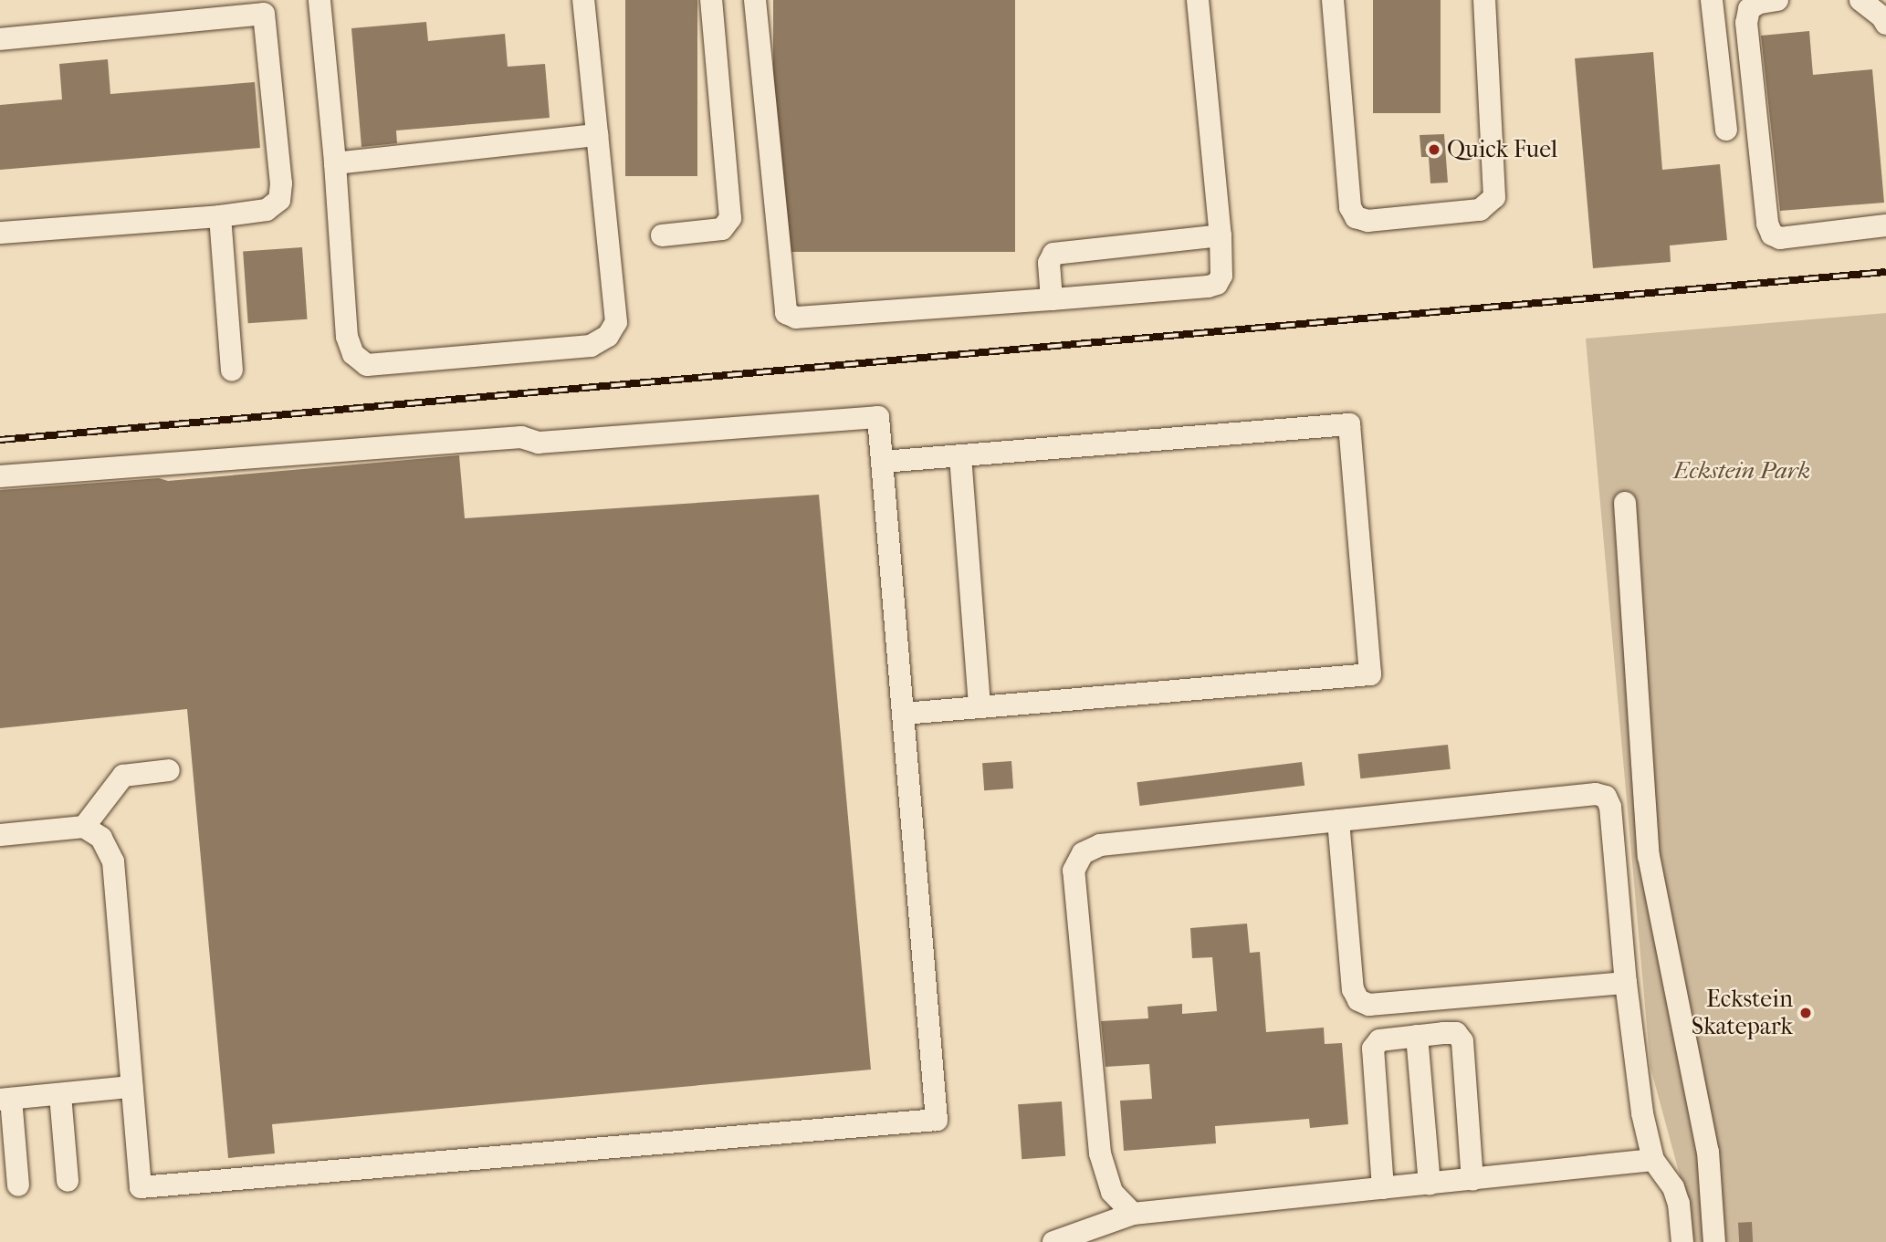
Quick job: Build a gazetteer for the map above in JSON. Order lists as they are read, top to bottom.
{
  "parks": ["Eckstein Park"],
  "places": ["Quick Fuel", "Eckstein Skatepark"]
}
